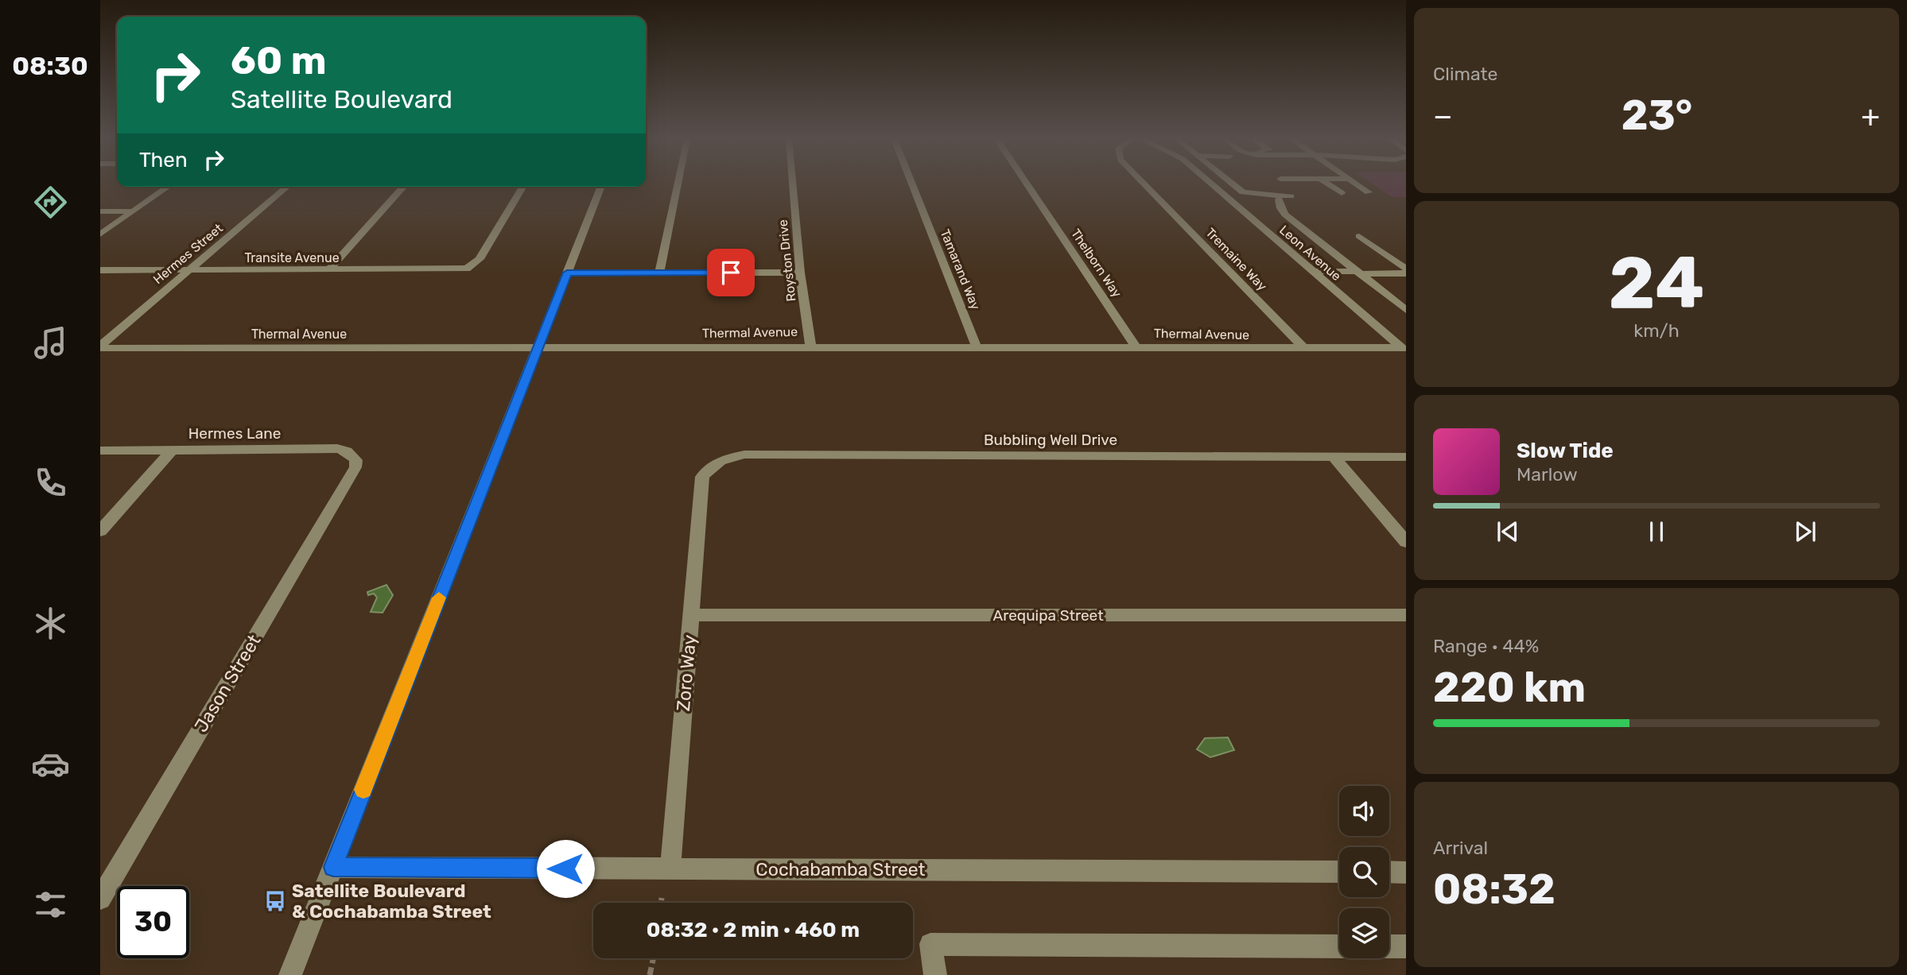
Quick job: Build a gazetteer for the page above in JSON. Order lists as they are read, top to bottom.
{
  "streets": {
    "street": [
      "Leon Avenue",
      "Hermes Street",
      "Transite Avenue",
      "Tremaine Way",
      "Royston Drive",
      "Thelborn Way",
      "Tamarand Way",
      "Thermal Avenue",
      "Hermes Lane",
      "Bubbling Well Drive",
      "Arequipa Street",
      "Zoro Way",
      "Jason Street",
      "Cochabamba Street"
    ]
  },
  "crossings": [
    ["Leon Avenue", "Thermal Avenue"],
    ["Hermes Street", "Transite Avenue"],
    ["Hermes Street", "Thermal Avenue"],
    ["Tremaine Way", "Thermal Avenue"],
    ["Royston Drive", "Thermal Avenue"],
    ["Thelborn Way", "Thermal Avenue"],
    ["Tamarand Way", "Thermal Avenue"],
    ["Hermes Lane", "Jason Street"],
    ["Bubbling Well Drive", "Zoro Way"],
    ["Arequipa Street", "Zoro Way"],
    ["Zoro Way", "Cochabamba Street"]
  ],
  "places": {
    "bus stop": ["Satellite Boulevard & Cochabamba Street"]
  },
  "page": {
    "tabs": "08:30",
    "tile": [
      "Climate",
      ["24", "km/h"],
      ["Range · 44%", "220 km"],
      ["Arrival", "08:32"]
    ],
    "turn": ["60 m", "Satellite Boulevard"],
    "heat": ["−", "23°", "+"],
    "then": "Then",
    "song": ["Slow Tide", "Marlow"],
    "limit": "30",
    "trip": "08:32 · 2 min · 460 m"
  }
}
